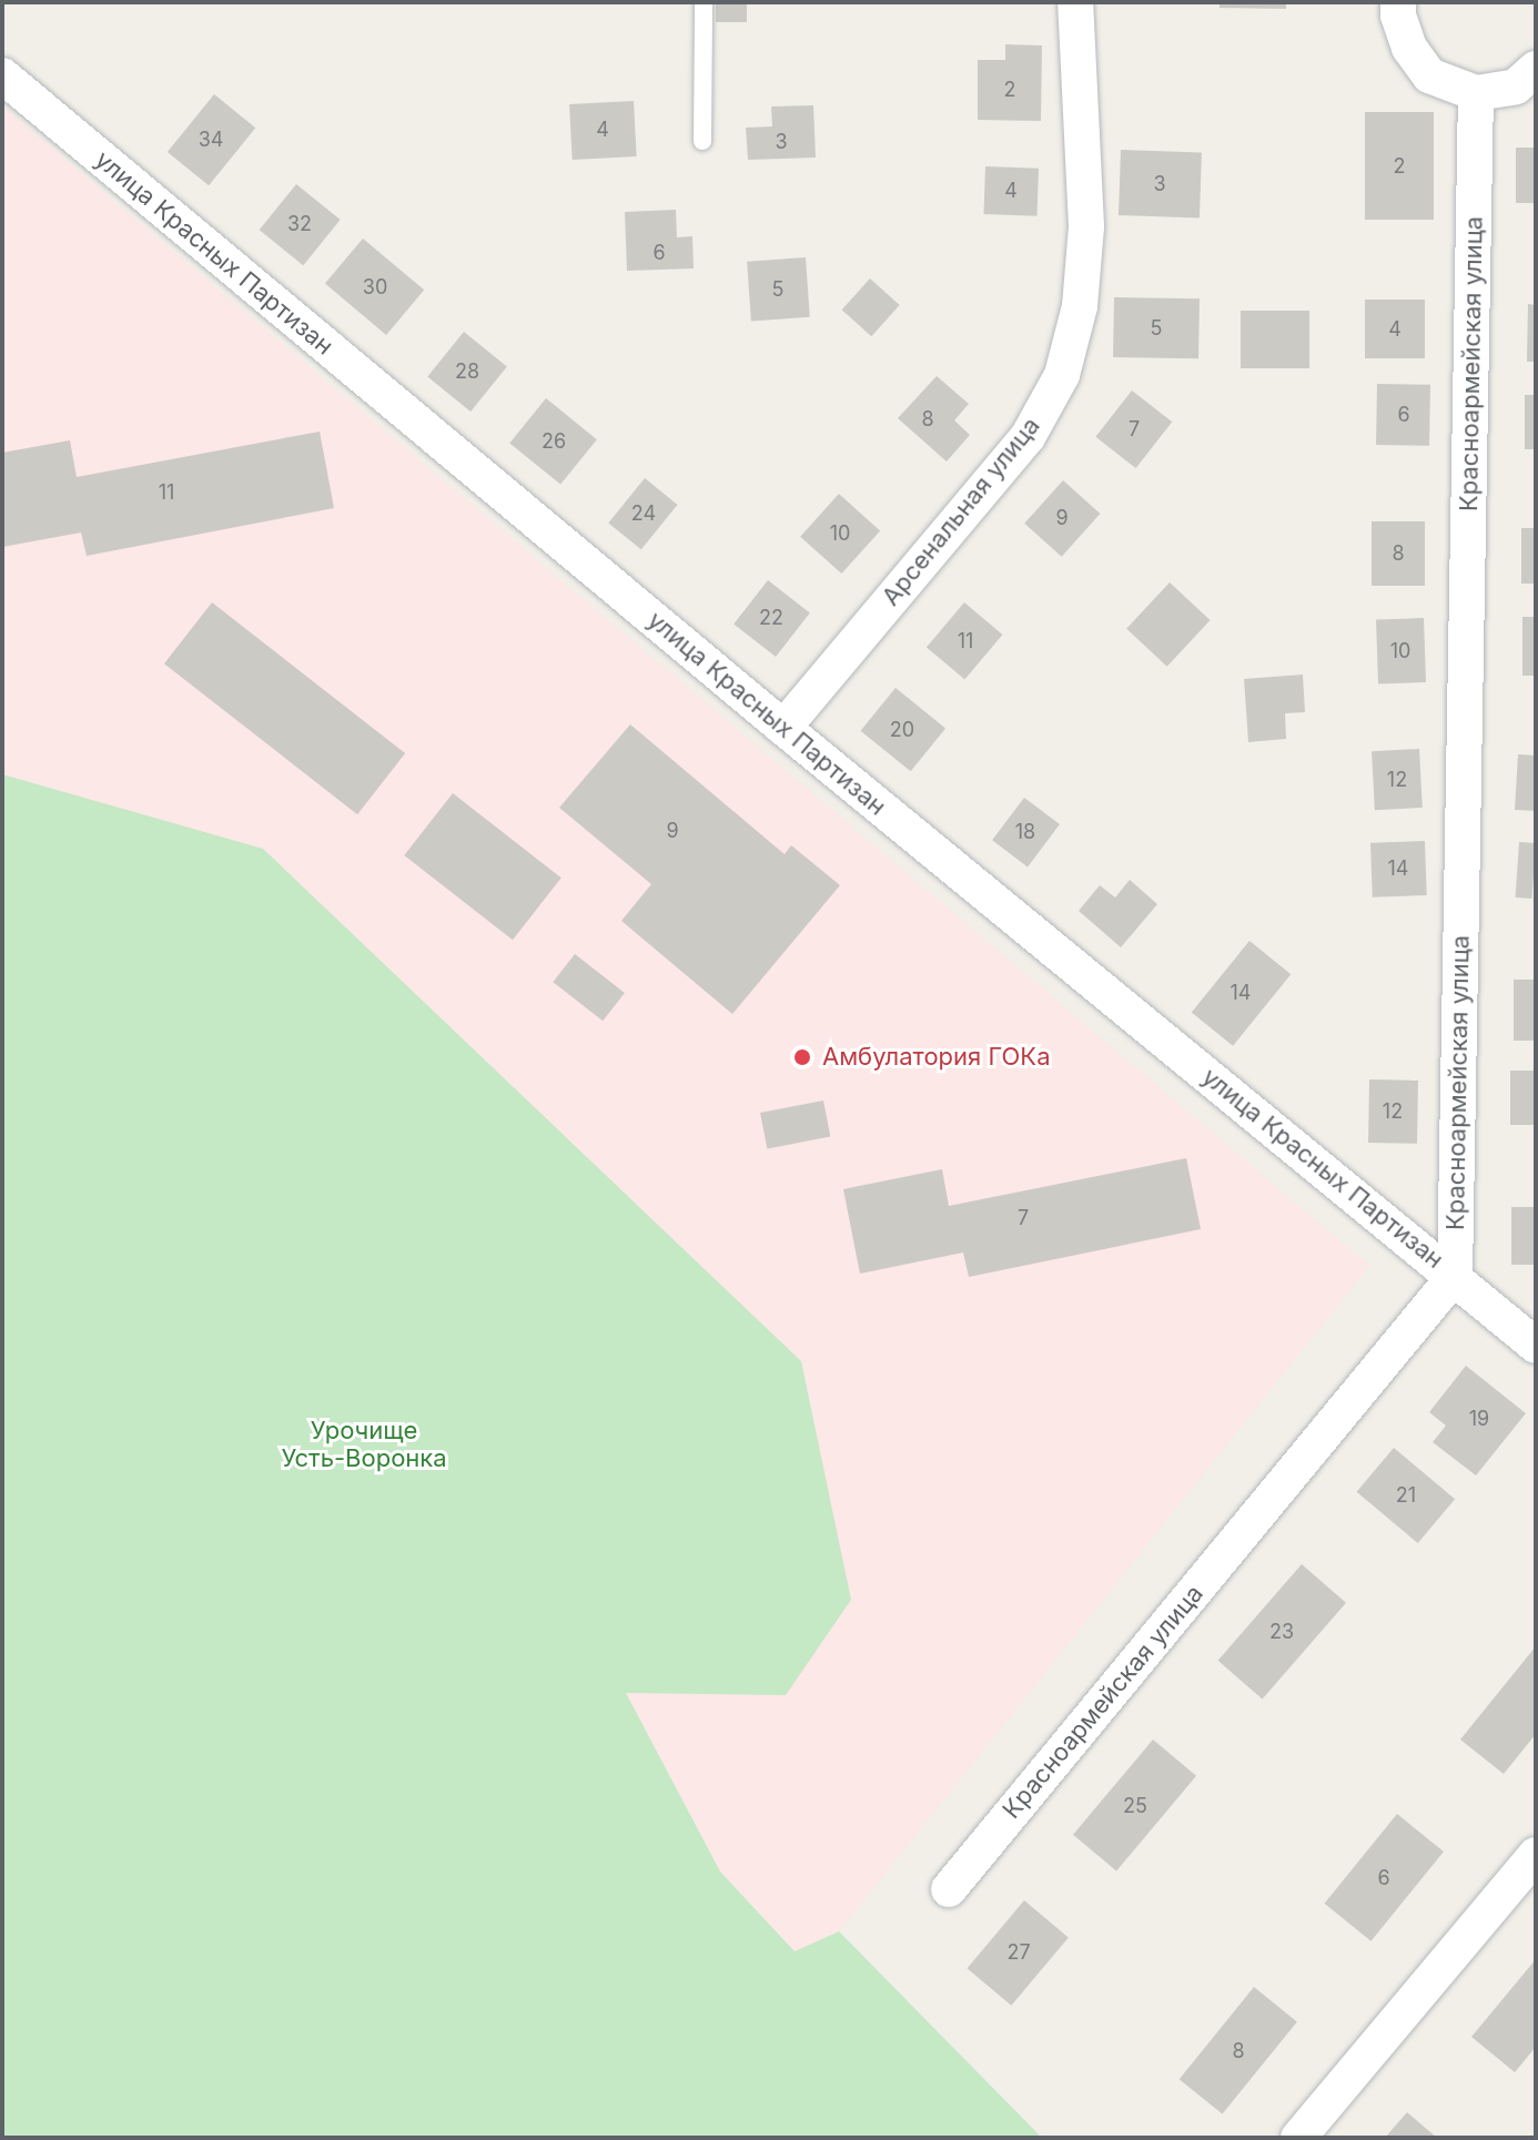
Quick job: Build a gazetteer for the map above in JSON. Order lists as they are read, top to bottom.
{
  "streets": {
    "street": ["улица Красных Партизан", "Красноармейская улица", "Арсенальная улица"]
  },
  "crossings": [
    ["улица Красных Партизан", "Красноармейская улица"],
    ["улица Красных Партизан", "Арсенальная улица"]
  ],
  "parks": ["Урочище Усть-Воронка"],
  "places": ["Амбулатория ГОКа"],
  "house_numbers": [
    "2",
    "4",
    "34",
    "3",
    "2",
    "3",
    "4",
    "32",
    "6",
    "30",
    "5",
    "5",
    "4",
    "28",
    "6",
    "8",
    "7",
    "26",
    "11",
    "24",
    "9",
    "10",
    "8",
    "22",
    "11",
    "10",
    "20",
    "12",
    "9",
    "18",
    "14",
    "14",
    "12",
    "7",
    "19",
    "21",
    "23",
    "25",
    "6",
    "27",
    "8"
  ]
}
